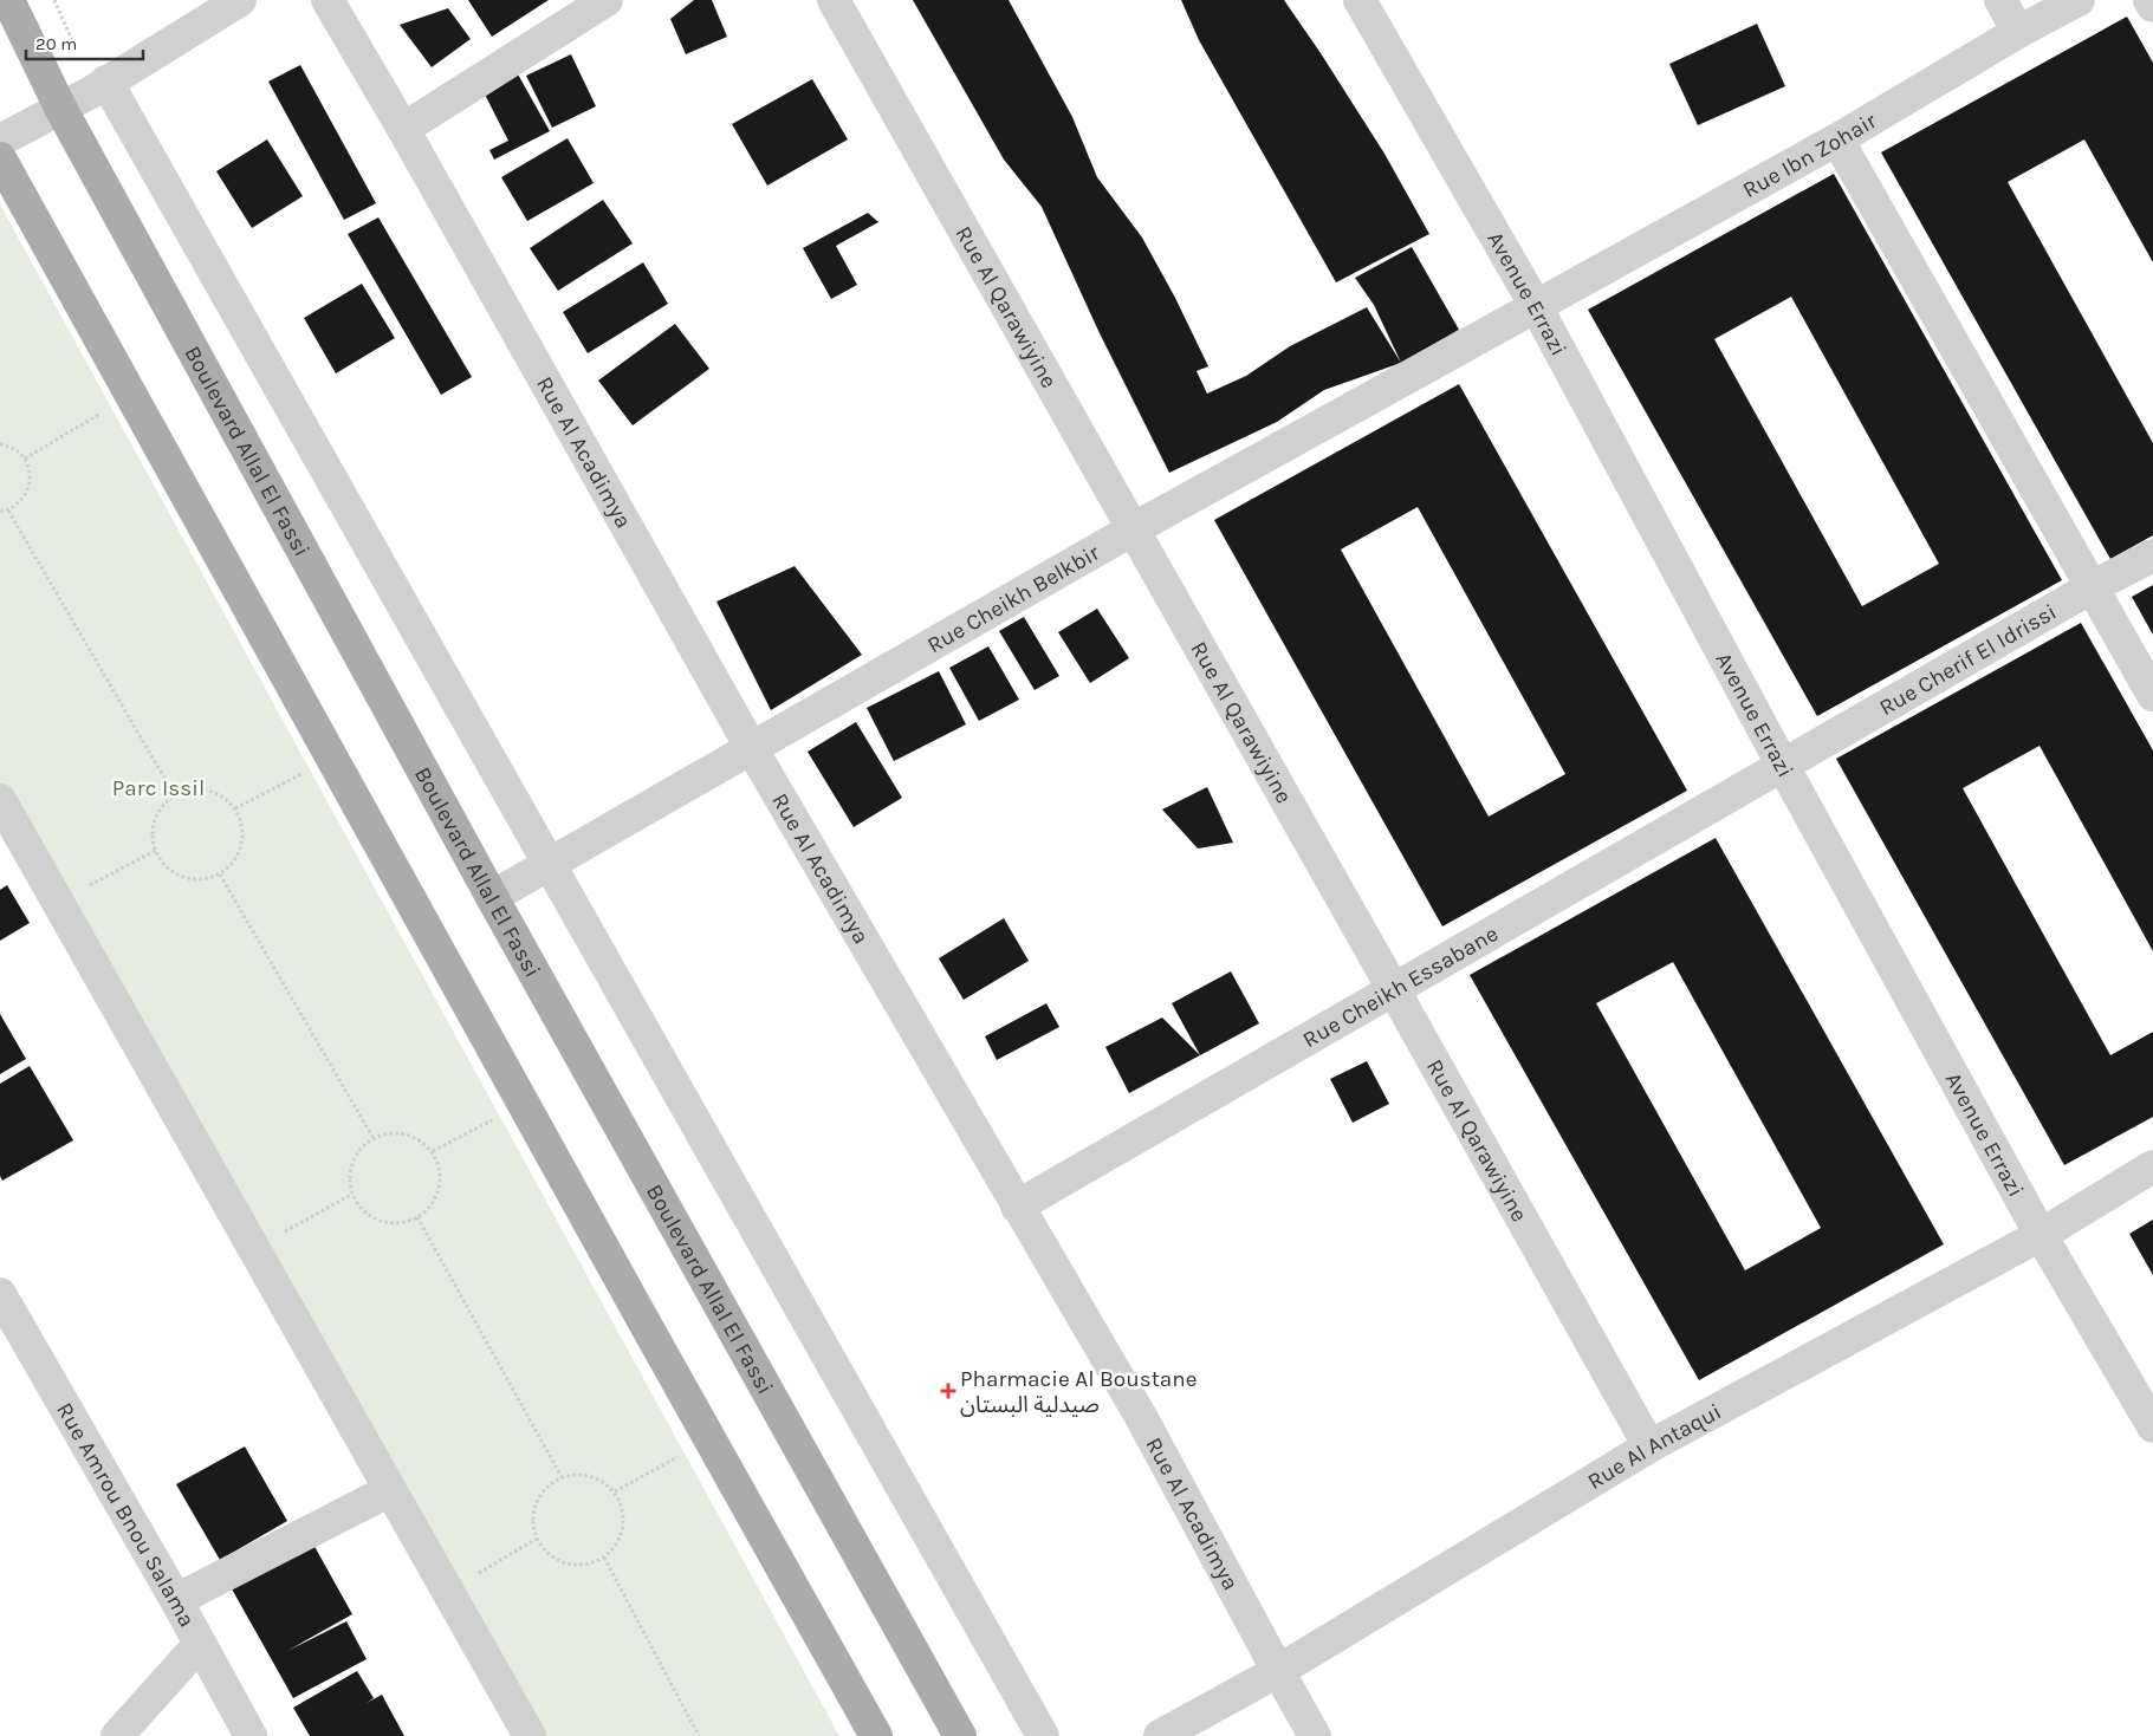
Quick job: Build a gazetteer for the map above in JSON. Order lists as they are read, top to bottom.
{
  "streets": {
    "main road": ["Boulevard Allal El Fassi"],
    "street": [
      "Rue Ibn Zohair",
      "Avenue Errazi",
      "Rue Al Qarawiyine",
      "Rue Al Acadimya",
      "Rue Cheikh Belkbir",
      "Rue Cherif El Idrissi",
      "Rue Cheikh Essabane",
      "Rue Al Antaqui",
      "Rue Amrou Bnou Salama"
    ]
  },
  "crossings": [
    ["Rue Ibn Zohair", "Avenue Errazi"],
    ["Rue Ibn Zohair", "Rue Cheikh Belkbir"],
    ["Avenue Errazi", "Rue Cheikh Belkbir"],
    ["Avenue Errazi", "Rue Cherif El Idrissi"],
    ["Avenue Errazi", "Rue Cheikh Essabane"],
    ["Avenue Errazi", "Rue Al Antaqui"],
    ["Rue Al Qarawiyine", "Rue Cheikh Belkbir"],
    ["Rue Al Qarawiyine", "Rue Cheikh Essabane"],
    ["Rue Al Qarawiyine", "Rue Al Antaqui"],
    ["Boulevard Allal El Fassi", "Rue Cheikh Belkbir"],
    ["Rue Al Acadimya", "Rue Cheikh Belkbir"],
    ["Rue Al Acadimya", "Rue Cheikh Essabane"],
    ["Rue Al Acadimya", "Rue Al Antaqui"],
    ["Rue Cherif El Idrissi", "Rue Cheikh Essabane"]
  ],
  "parks": ["Parc Issil"],
  "places": {
    "health": ["Pharmacie Al Boustane صيدلية البستان"]
  },
  "scale_bar": "20 m"
}
